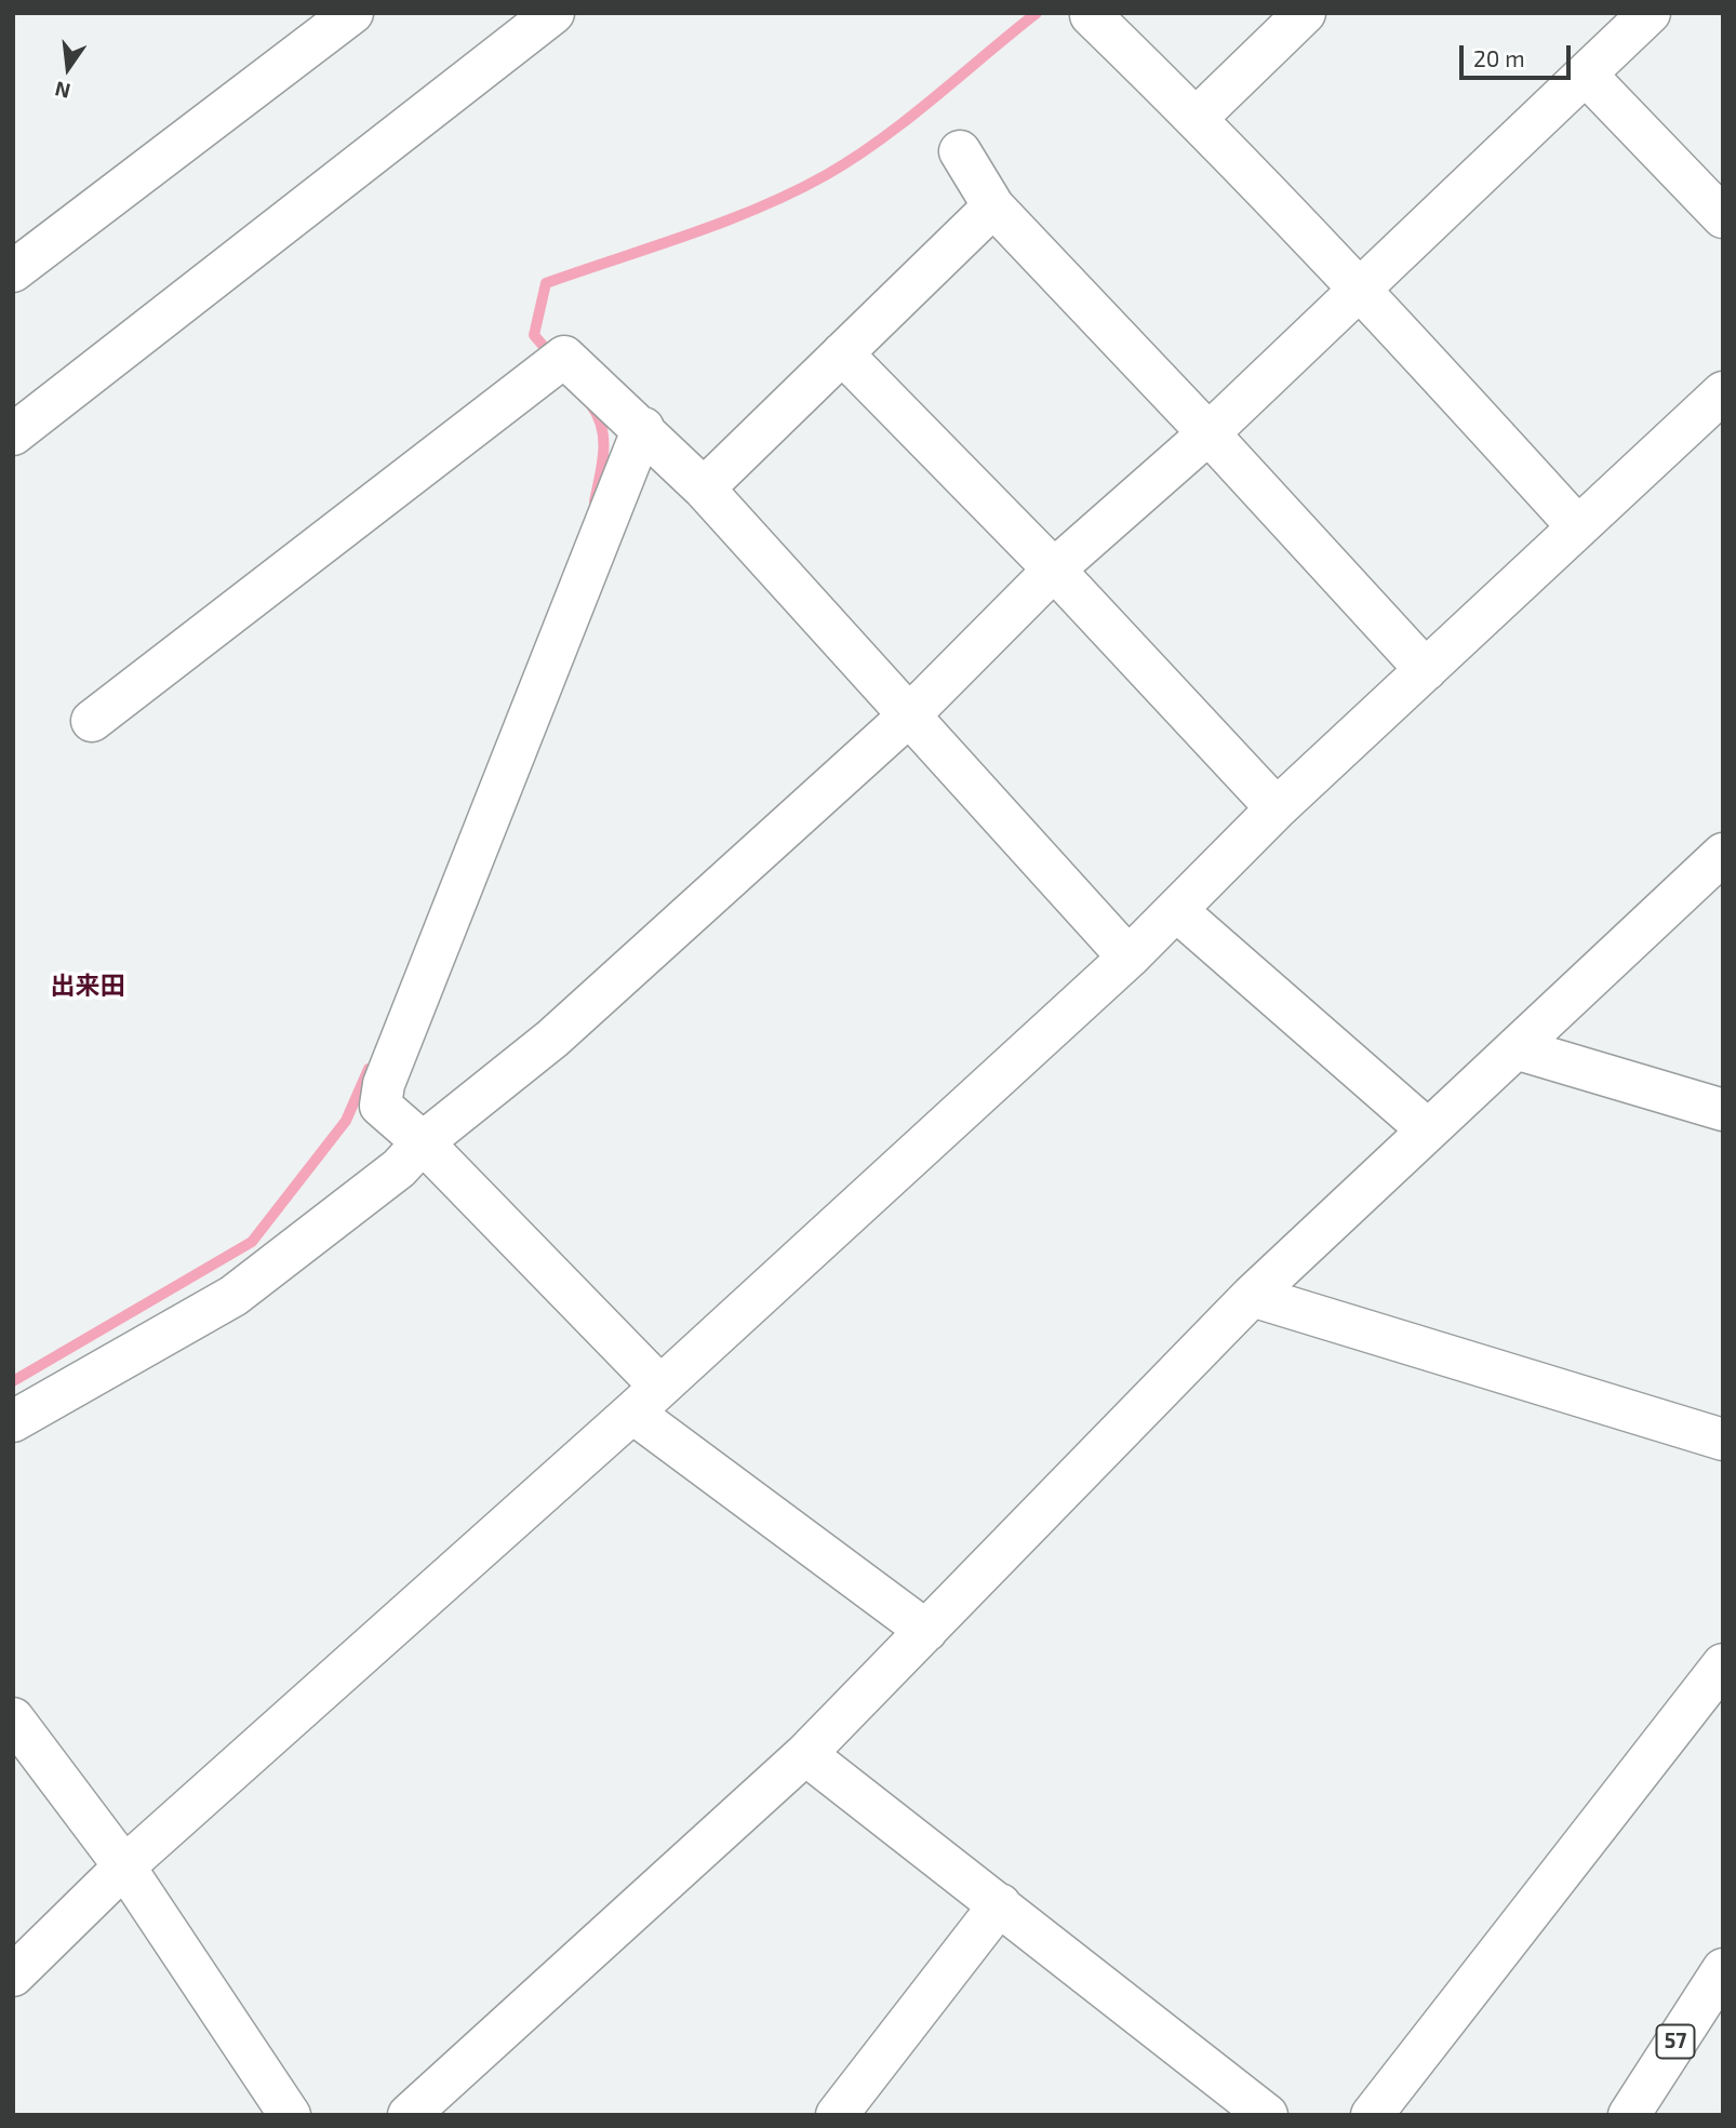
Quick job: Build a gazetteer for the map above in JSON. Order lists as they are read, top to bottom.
{
  "streets": {
    "street": ["57"]
  },
  "districts": ["出来田"],
  "scale_bar": "20 m",
  "north": "bottom"
}
